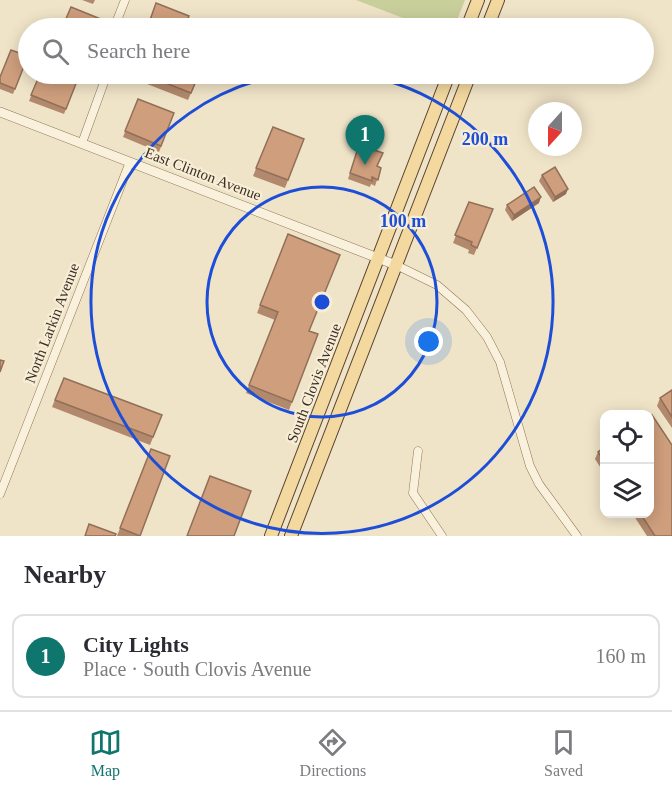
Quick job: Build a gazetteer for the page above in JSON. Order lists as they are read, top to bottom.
{
  "streets": {
    "main road": ["South Clovis Avenue"],
    "street": ["East Clinton Avenue", "North Larkin Avenue"]
  },
  "crossings": [
    ["East Clinton Avenue", "North Larkin Avenue"],
    ["East Clinton Avenue", "South Clovis Avenue"]
  ],
  "north": "bottom",
  "page": {
    "search": "Search here",
    "pins": "1",
    "heading": "Nearby",
    "list": [
      {
        "mark": "1",
        "name": "City Lights",
        "note": "Place · South Clovis Avenue",
        "value": "160 m"
      }
    ],
    "nav": ["Map", "Directions", "Saved"]
  },
  "rings": ["200 m", "100 m"]
}
